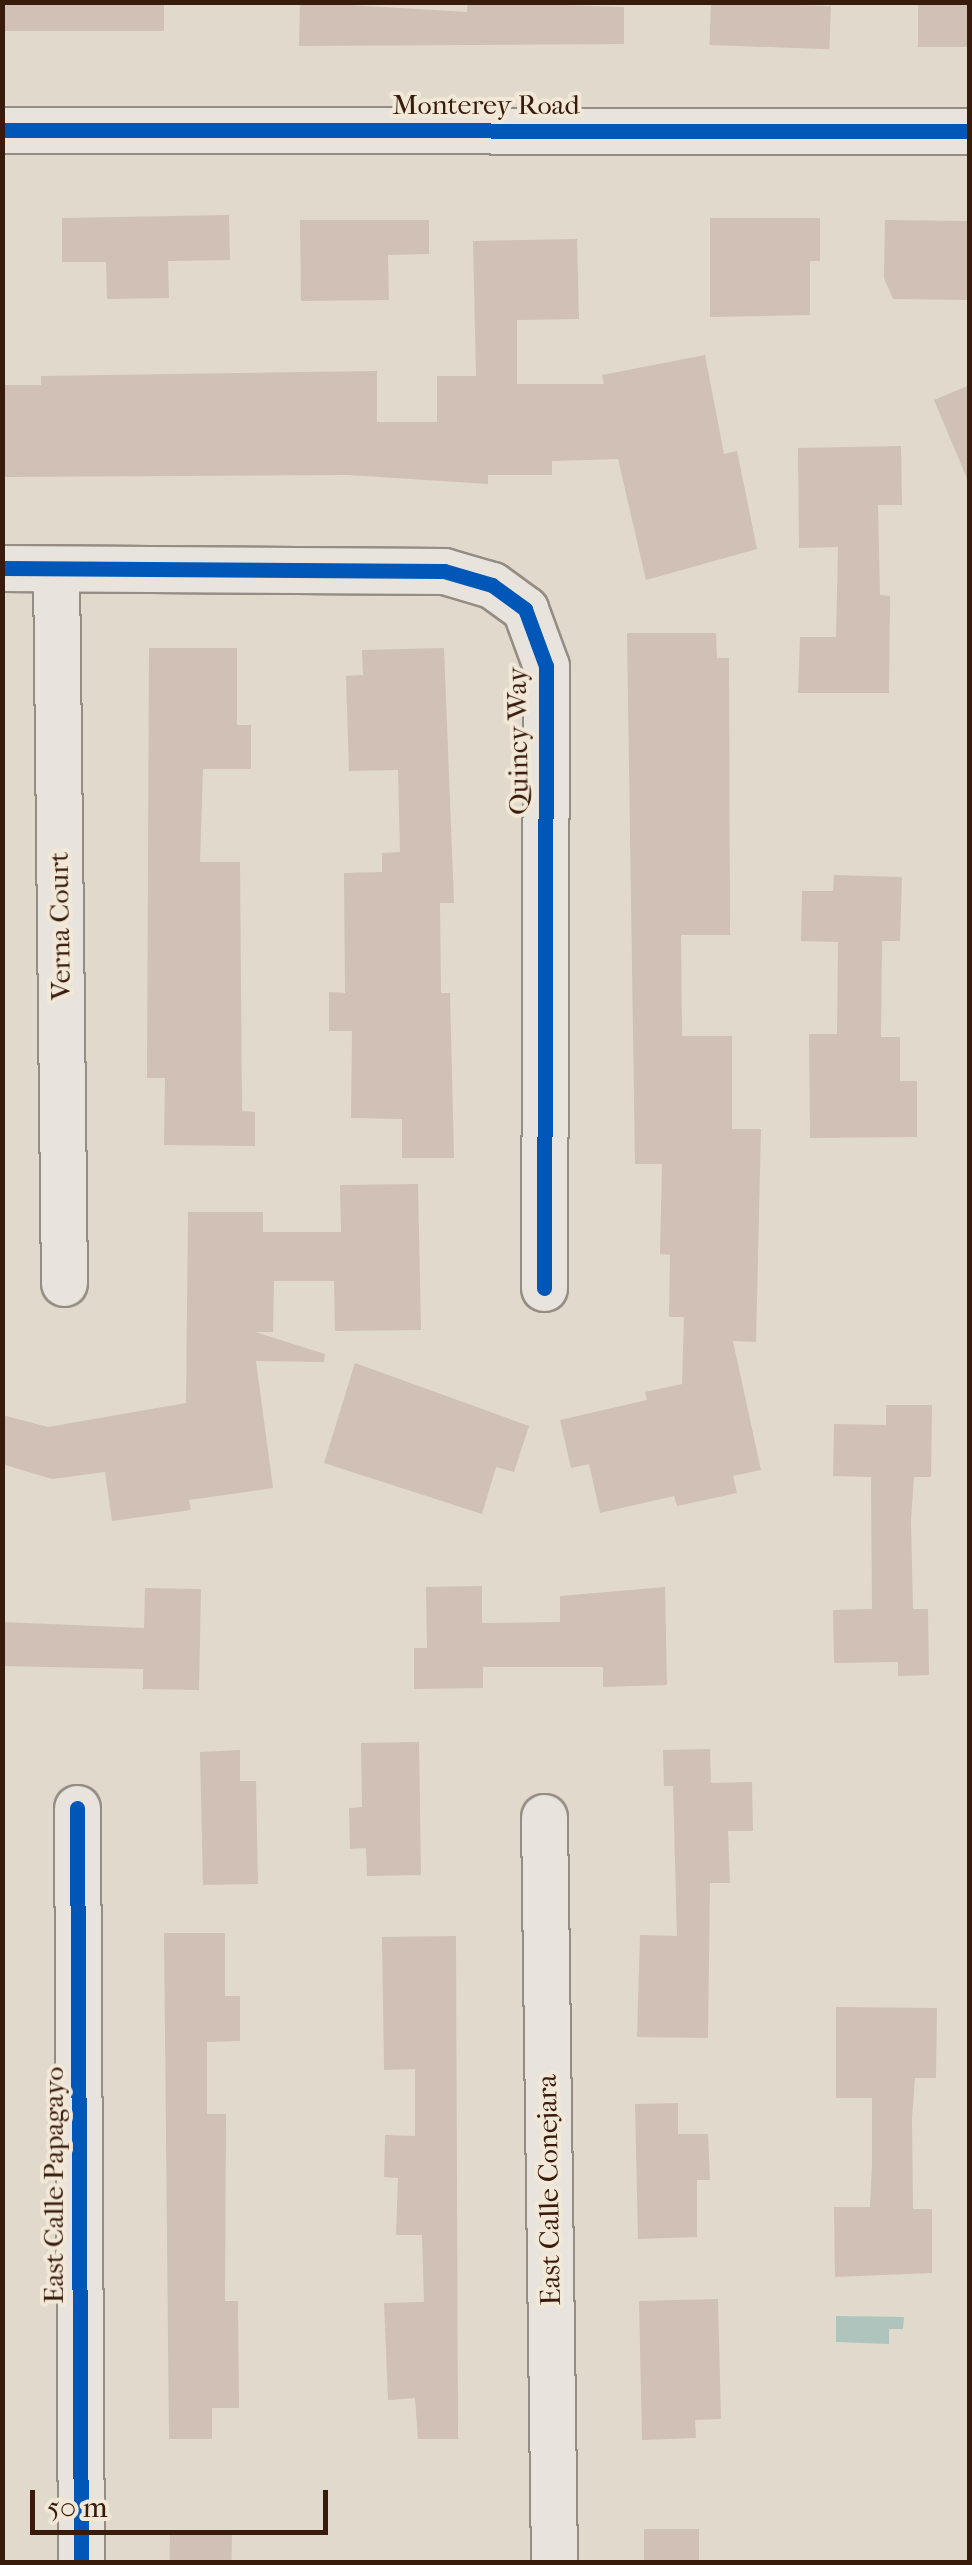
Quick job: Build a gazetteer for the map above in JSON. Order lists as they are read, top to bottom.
{
  "streets": {
    "street": [
      "Monterey Road",
      "Quincy Way",
      "Verna Court",
      "East Calle Papagayo",
      "East Calle Conejara"
    ]
  },
  "crossings": [
    ["Quincy Way", "Verna Court"]
  ],
  "scale_bar": "50 m"
}
